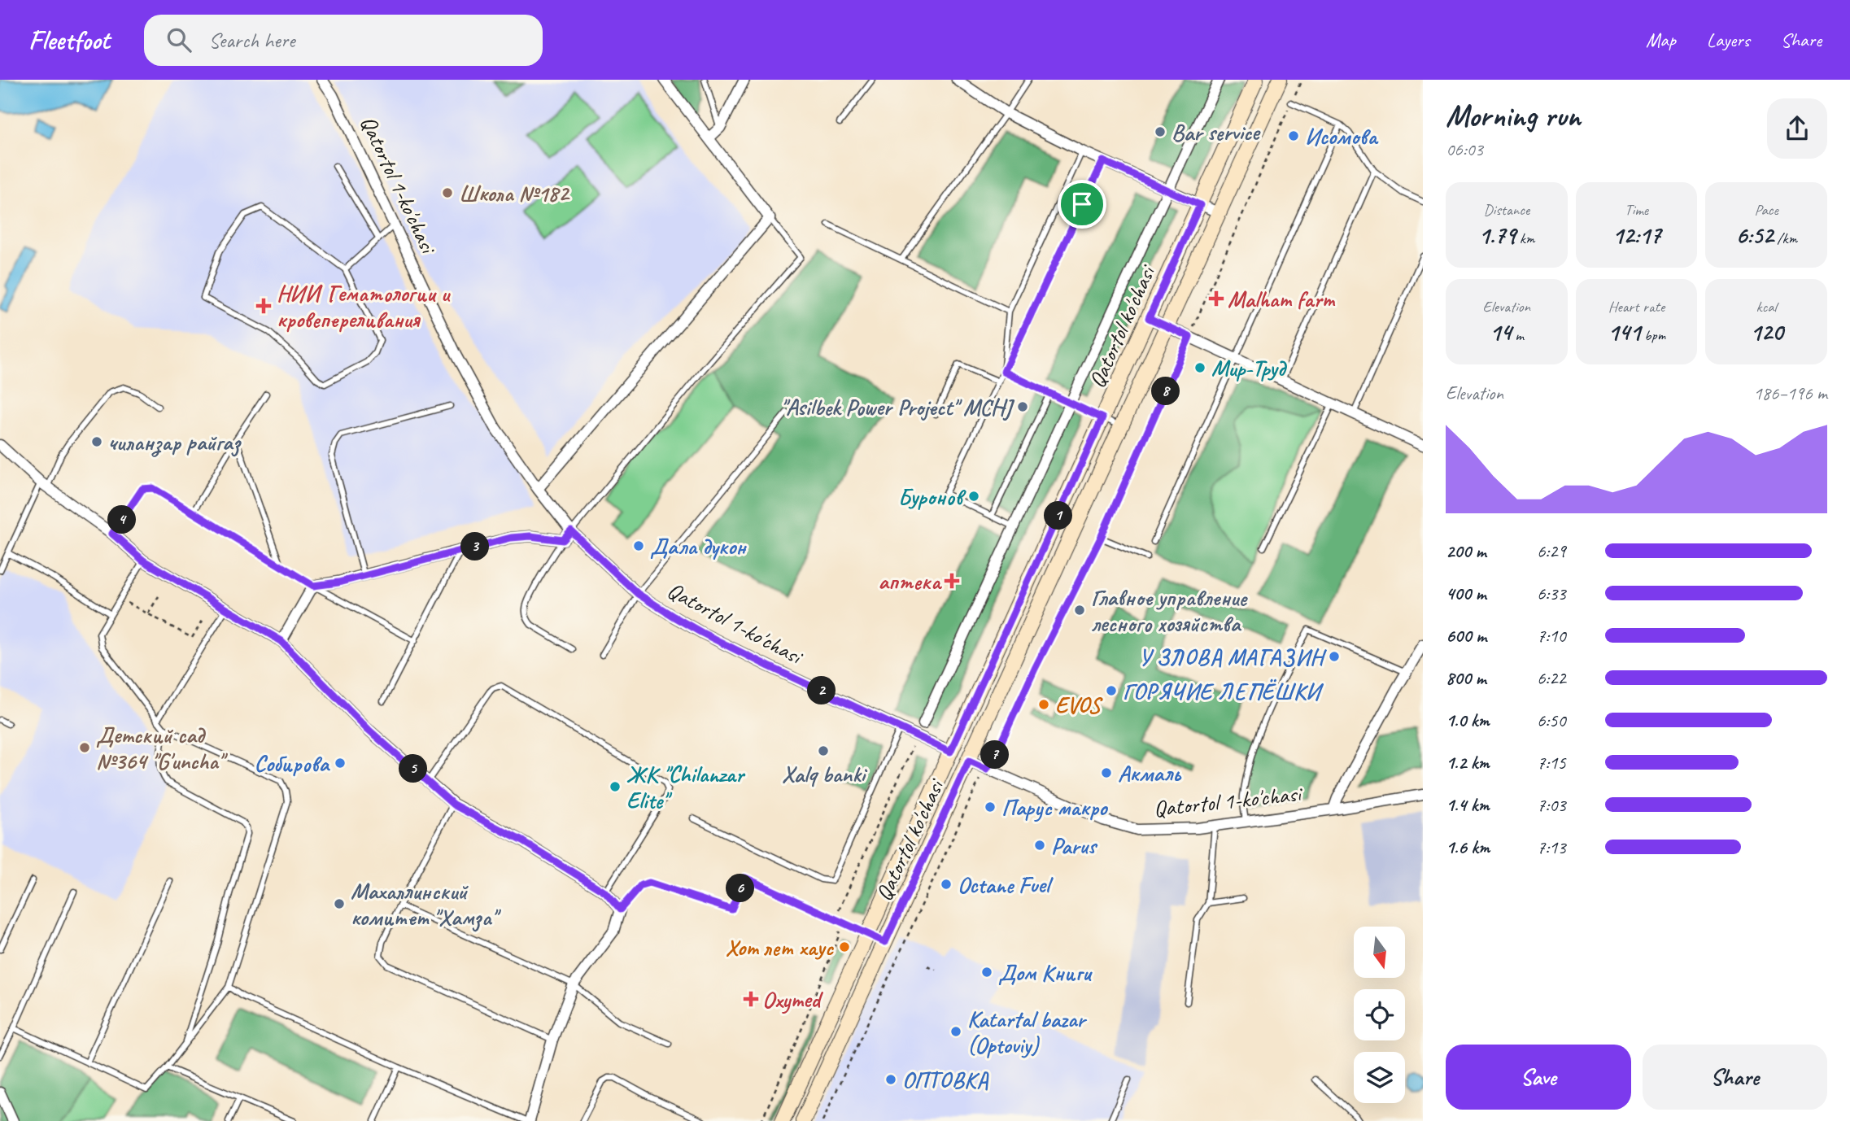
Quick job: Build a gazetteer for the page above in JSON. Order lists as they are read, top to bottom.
{
  "streets": {
    "main road": ["Qatortol 1-ko'chasi", "Qatortol ko'chasi"]
  },
  "crossings": [
    ["Qatortol 1-ko'chasi", "Qatortol ko'chasi"]
  ],
  "places": {
    "other": [
      "Bar service",
      "Исомова",
      "Школа №182",
      "Мир-Труд",
      "\"Asilbek Power Project\" MCHJ",
      "чиланзар райгаз",
      "Буронов",
      "Дала дукон",
      "Главное управление лесного хозяйства",
      "У ЗЛОВА МАГАЗИН",
      "ГОРЯЧИЕ ЛЕПЁШКИ",
      "EVOS",
      "Детский сад №364 \"G'uncha\"",
      "Xalq banki",
      "Собирова",
      "Акмаль",
      "ЖК \"Chilanzar Elite\"",
      "Парус макро",
      "Parus",
      "Octane Fuel",
      "Махаллинский комитет \"Хамза\"",
      "Хот лет хаус",
      "Дом Книги",
      "Katartal bazar (Optoviy)",
      "ОПТОВКА"
    ],
    "health": [
      "Malham farm",
      "НИИ Гематологии и кровепереливания",
      "аптека",
      "Oxymed"
    ]
  },
  "north": "bottom",
  "page": {
    "header": "Fleetfoot",
    "search": "Search here",
    "nav": ["Map", "Layers", "Share"],
    "heading": ["Morning run", "06:03"],
    "stats": [
      ["Distance", "1.79 km"],
      ["Time", "12:17"],
      ["Pace", "6:52 /km"],
      ["Elevation", "14 m"],
      ["Heart rate", "141 bpm"],
      ["kcal", "120"]
    ],
    "chart": ["Elevation", "186–196 m"],
    "pins": [
      "8",
      "1",
      "4",
      "3",
      "2",
      "7",
      "5",
      "6"
    ],
    "list": [
      {
        "name": "200 m",
        "note": "6:29"
      },
      {
        "name": "400 m",
        "note": "6:33"
      },
      {
        "name": "600 m",
        "note": "7:10"
      },
      {
        "name": "800 m",
        "note": "6:22"
      },
      {
        "name": "1.0 km",
        "note": "6:50"
      },
      {
        "name": "1.2 km",
        "note": "7:15"
      },
      {
        "name": "1.4 km",
        "note": "7:03"
      },
      {
        "name": "1.6 km",
        "note": "7:13"
      }
    ],
    "buttons": ["Save", "Share"]
  }
}
